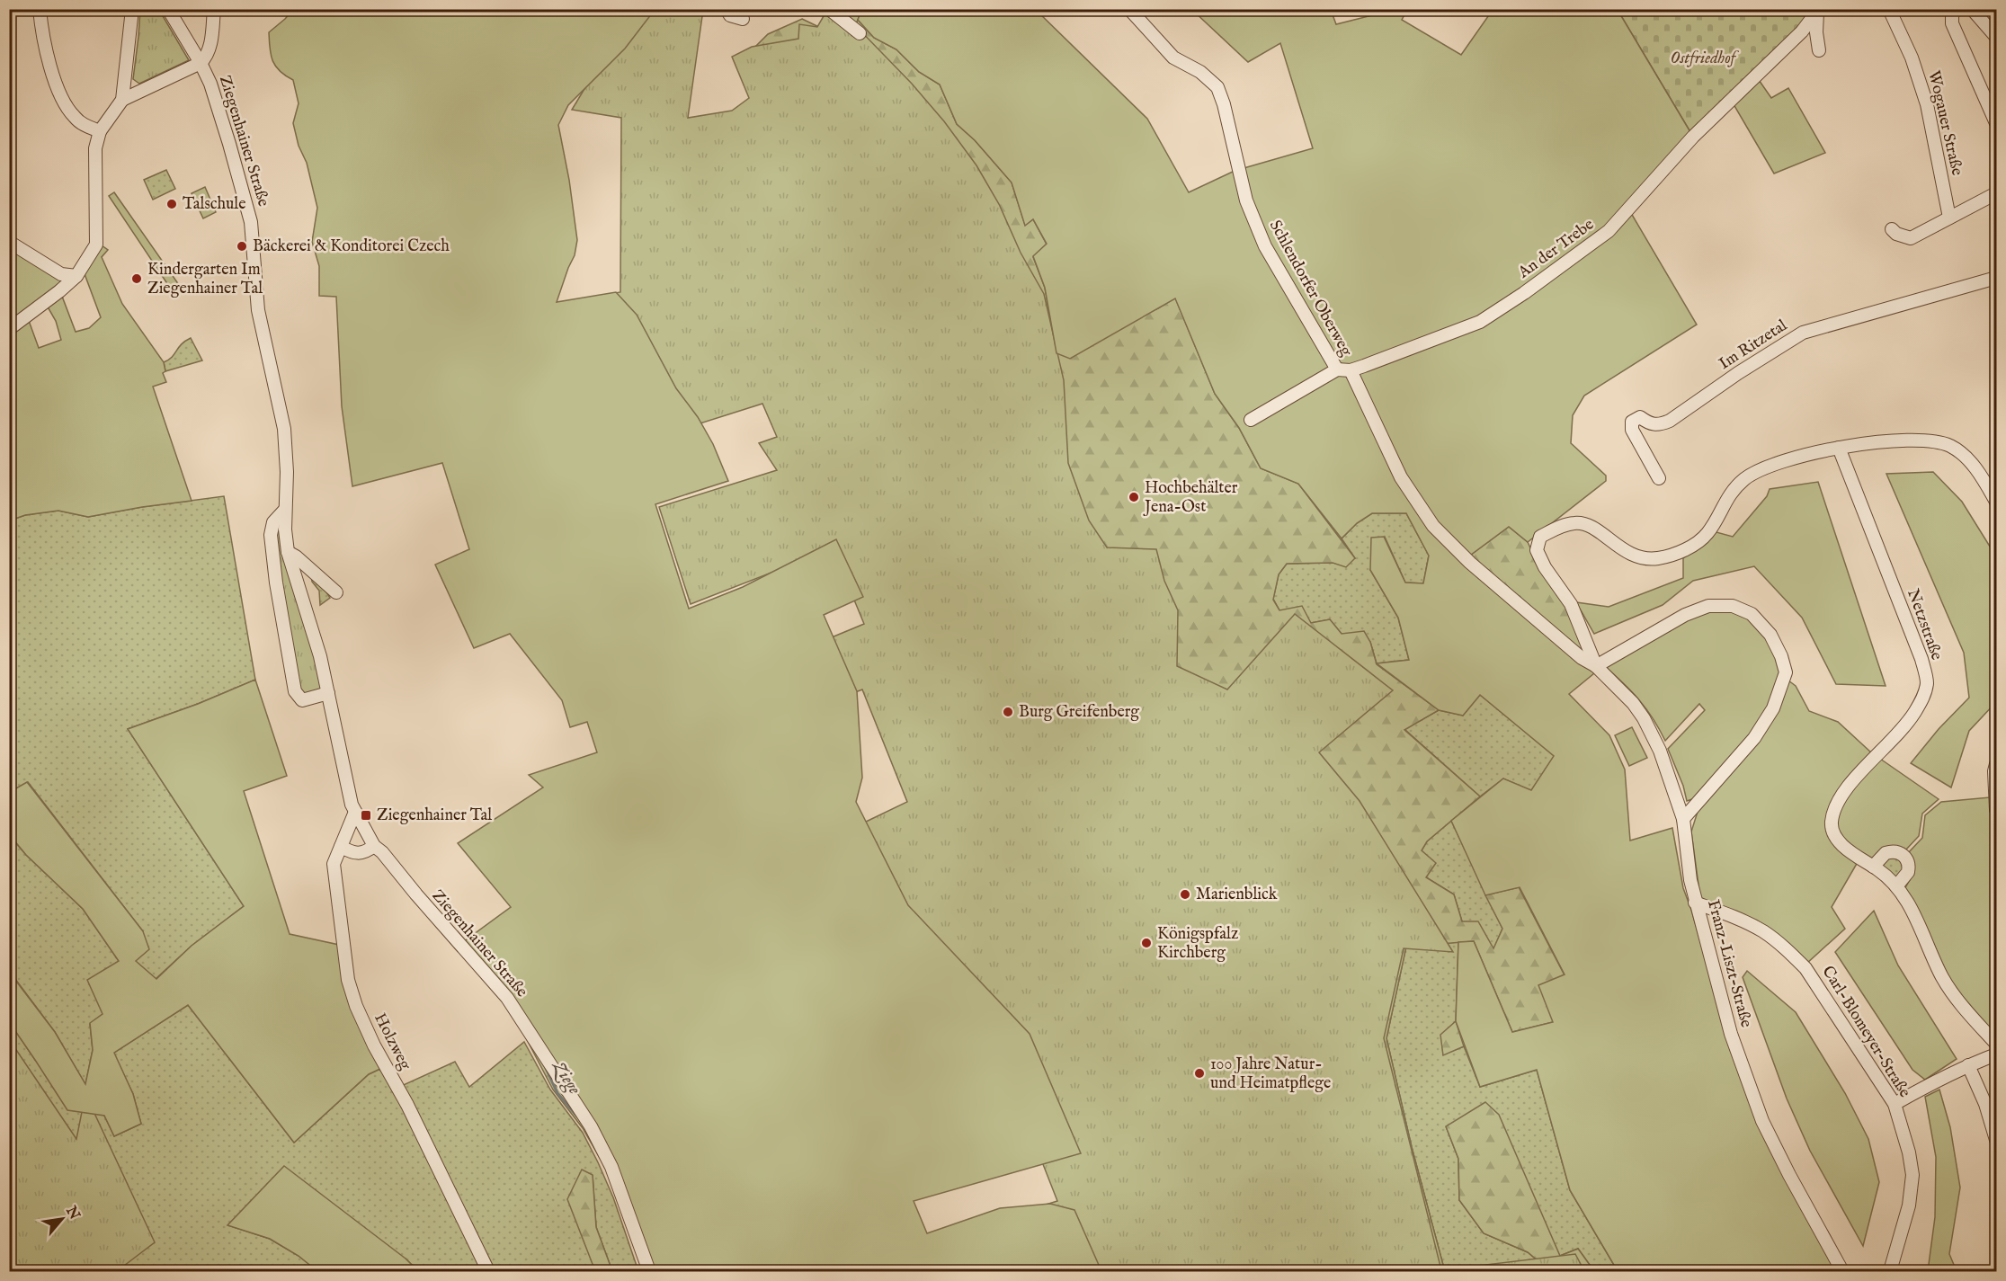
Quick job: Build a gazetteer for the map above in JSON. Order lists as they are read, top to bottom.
{
  "streets": {
    "street": [
      "Wogauer Straße",
      "Ziegenhainer Straße",
      "An der Trebe",
      "Schlendorfer Oberweg",
      "Im Ritzetal",
      "Netzstraße",
      "Franz-Liszt-Straße",
      "Carl-Blomeyer-Straße",
      "Holzweg"
    ]
  },
  "crossings": [
    ["Ziegenhainer Straße", "Holzweg"],
    ["An der Trebe", "Schlendorfer Oberweg"],
    ["Schlendorfer Oberweg", "Franz-Liszt-Straße"],
    ["Franz-Liszt-Straße", "Carl-Blomeyer-Straße"]
  ],
  "water": ["Ziege"],
  "parks": ["Ostfriedhof"],
  "places": {
    "other": [
      "Talschule",
      "Bäckerei & Konditorei Czech",
      "Kindergarten Im Ziegenhainer Tal",
      "Hochbehälter Jena-Ost",
      "Burg Greifenberg",
      "Marienblick",
      "Königspfalz Kirchberg",
      "100 Jahre Natur- und Heimatpflege"
    ],
    "transit": ["Ziegenhainer Tal"]
  },
  "north": "top right"
}
